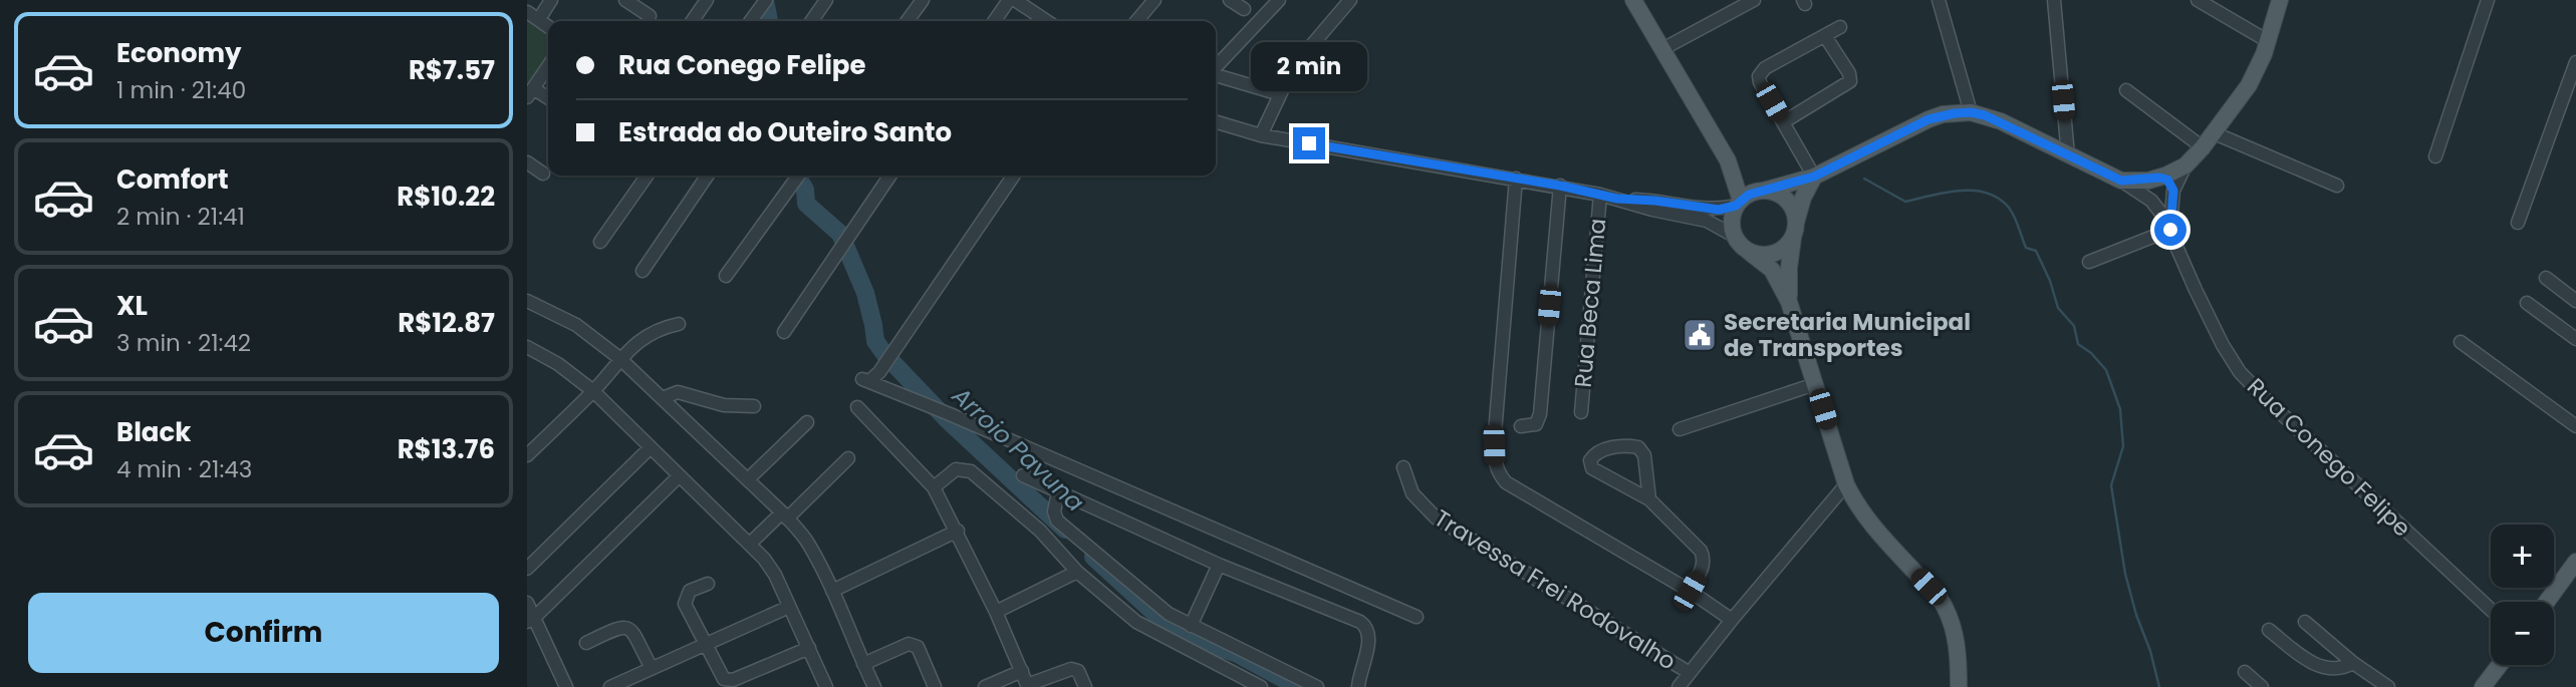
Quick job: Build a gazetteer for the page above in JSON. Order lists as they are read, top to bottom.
{
  "streets": {
    "street": ["Rua Beca Lima", "Rua Conego Felipe", "Travessa Frei Rodovalho"]
  },
  "water": ["Arroio Pavuna"],
  "places": {
    "public building": ["Secretaria Municipal de Transportes"]
  },
  "page": {
    "list": [
      {
        "name": "Economy",
        "note": "1 min · 21:40",
        "value": "R$7.57"
      },
      {
        "name": "Comfort",
        "note": "2 min · 21:41",
        "value": "R$10.22"
      },
      {
        "name": "XL",
        "note": "3 min · 21:42",
        "value": "R$12.87"
      },
      {
        "name": "Black",
        "note": "4 min · 21:43",
        "value": "R$13.76"
      }
    ],
    "banner": ["Rua Conego Felipe", "Estrada do Outeiro Santo"],
    "bubble": "2 min",
    "map_buttons": ["+", "−"],
    "buttons": "Confirm"
  }
}
